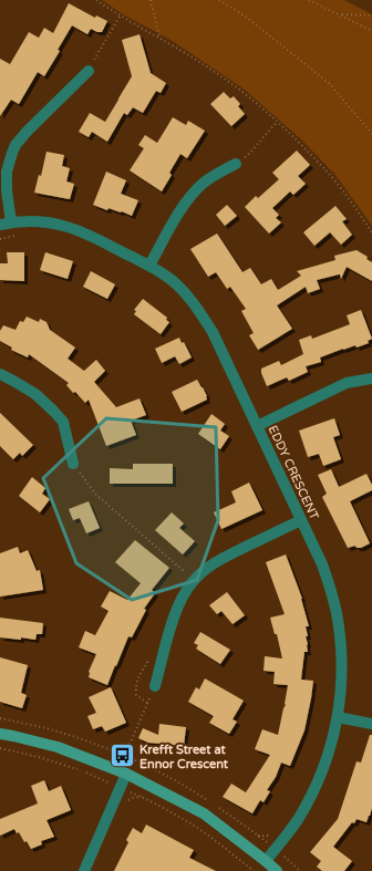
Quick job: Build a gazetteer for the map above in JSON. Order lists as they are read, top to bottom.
{
  "streets": {
    "street": ["EDDY CRESCENT"]
  },
  "places": {
    "bus stop": ["Krefft Street at Ennor Crescent"]
  }
}
